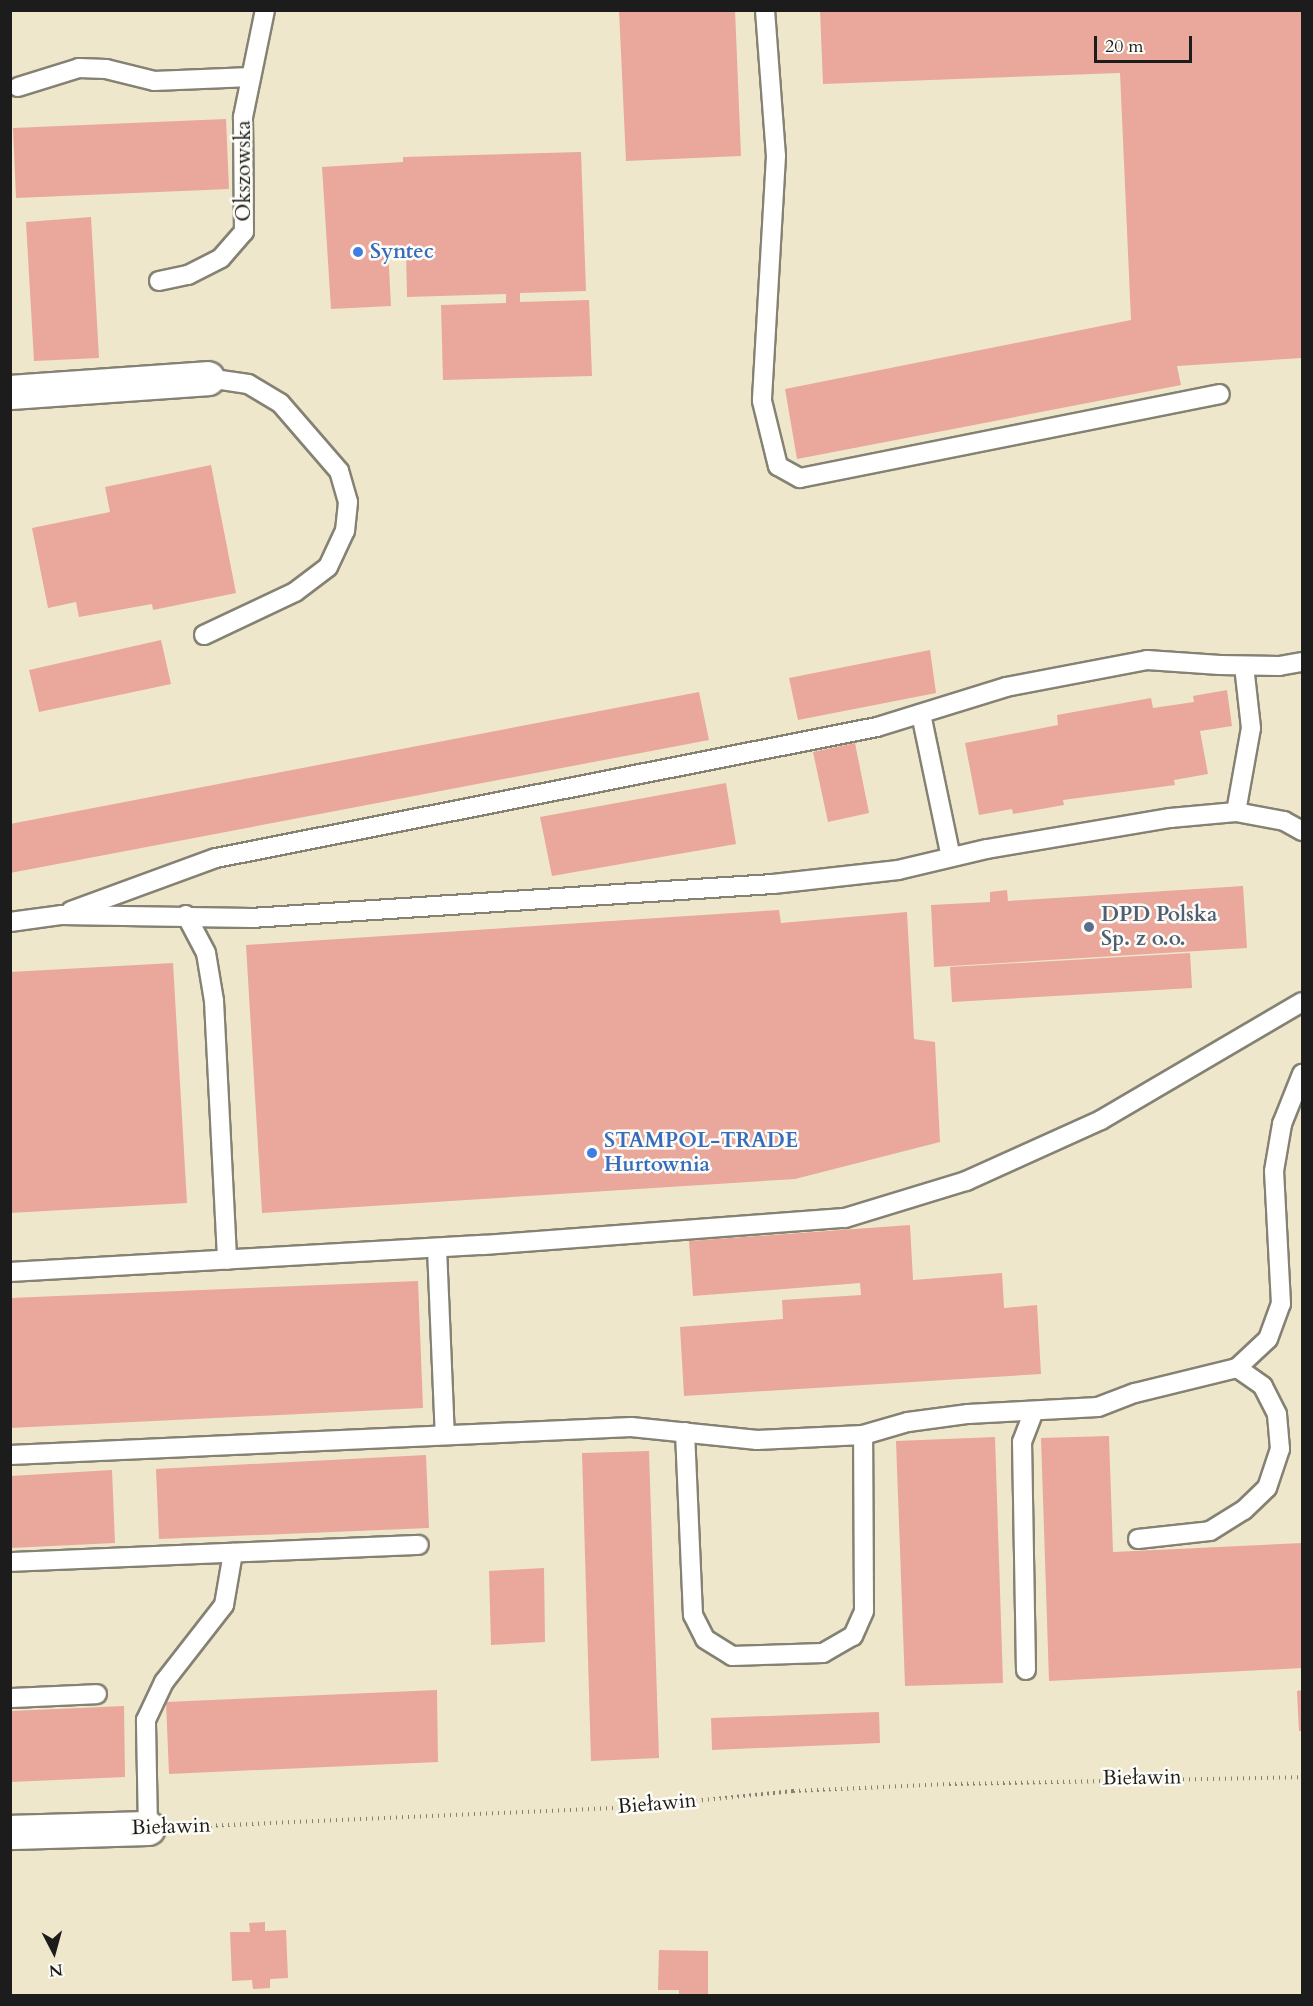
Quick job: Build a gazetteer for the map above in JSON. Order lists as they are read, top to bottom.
{
  "streets": {
    "street": ["Bieławin"],
    "lane": ["Okszowska"]
  },
  "places": ["Syntec", "DPD Polska Sp. z o.o.", "STAMPOL-TRADE Hurtownia"],
  "scale_bar": "20 m",
  "north": "bottom"
}
